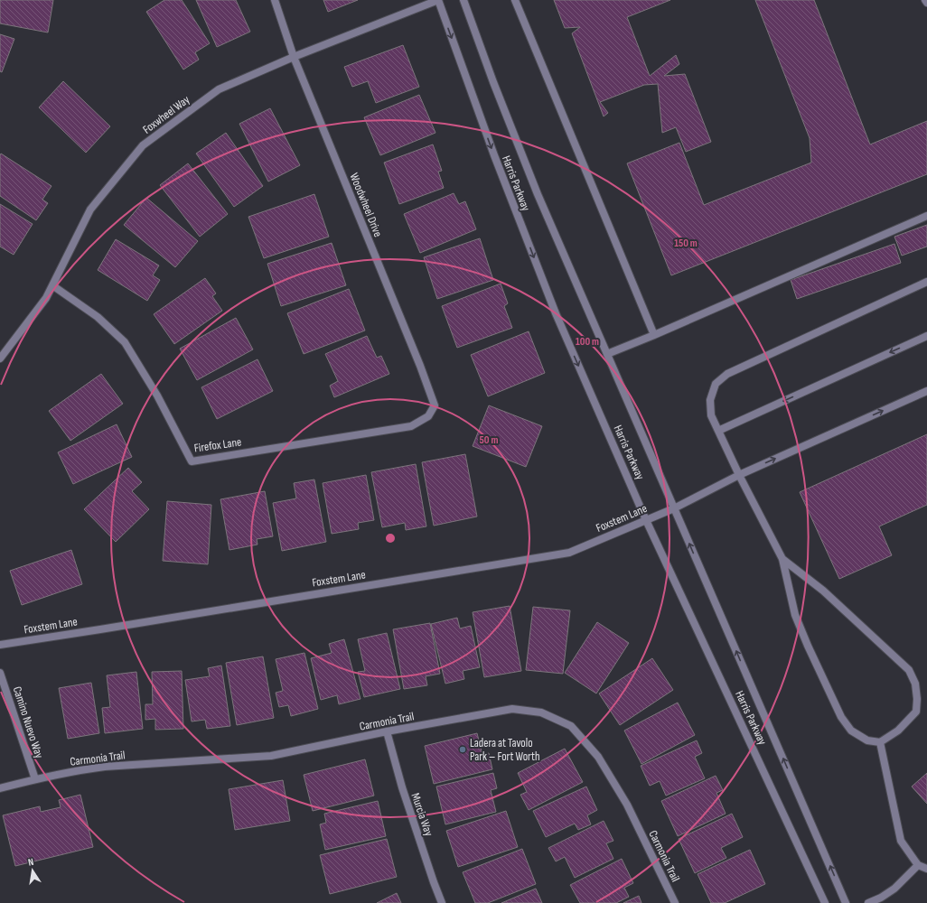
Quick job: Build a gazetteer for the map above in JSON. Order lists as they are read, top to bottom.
{
  "streets": {
    "street": [
      "Foxwheel Way",
      "Harris Parkway",
      "Woodwheel Drive",
      "Firefox Lane",
      "Foxstem Lane",
      "Carmonia Trail",
      "Camino Nuevo Way",
      "Murcia Way"
    ]
  },
  "crossings": [
    ["Foxwheel Way", "Harris Parkway"],
    ["Foxwheel Way", "Woodwheel Drive"],
    ["Foxwheel Way", "Firefox Lane"],
    ["Harris Parkway", "Foxstem Lane"],
    ["Woodwheel Drive", "Firefox Lane"],
    ["Carmonia Trail", "Camino Nuevo Way"],
    ["Carmonia Trail", "Murcia Way"]
  ],
  "places": ["Ladera at Tavolo Park – Fort Worth"],
  "north": "top",
  "rings": ["150 m", "100 m", "50 m"]
}
